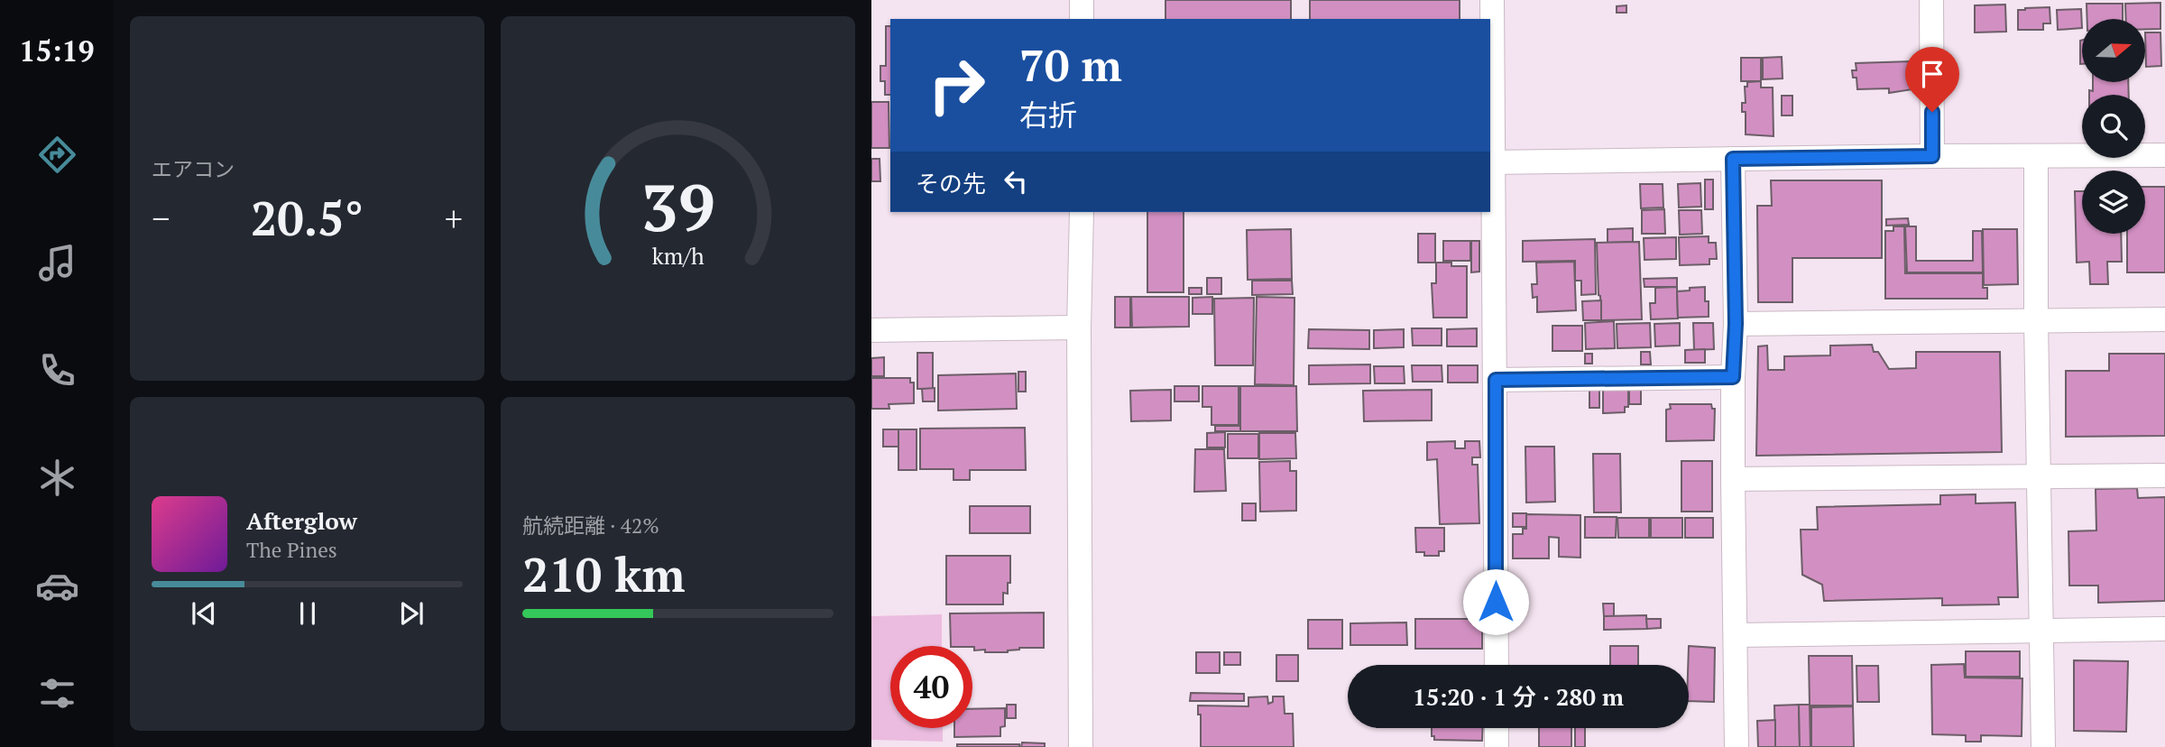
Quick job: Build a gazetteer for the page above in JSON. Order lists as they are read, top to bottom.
{
  "north": "right",
  "page": {
    "tabs": "15:19",
    "tile": [
      "エアコン",
      ["航続距離 · 42%", "210 km"]
    ],
    "turn": ["70 m", "右折"],
    "then": "その先",
    "heat": ["−", "20.5°", "+"],
    "song": ["Afterglow", "The Pines"],
    "limit": "40",
    "trip": "15:20 · 1 分 · 280 m",
    "gauge": ["39", "km/h"]
  }
}
